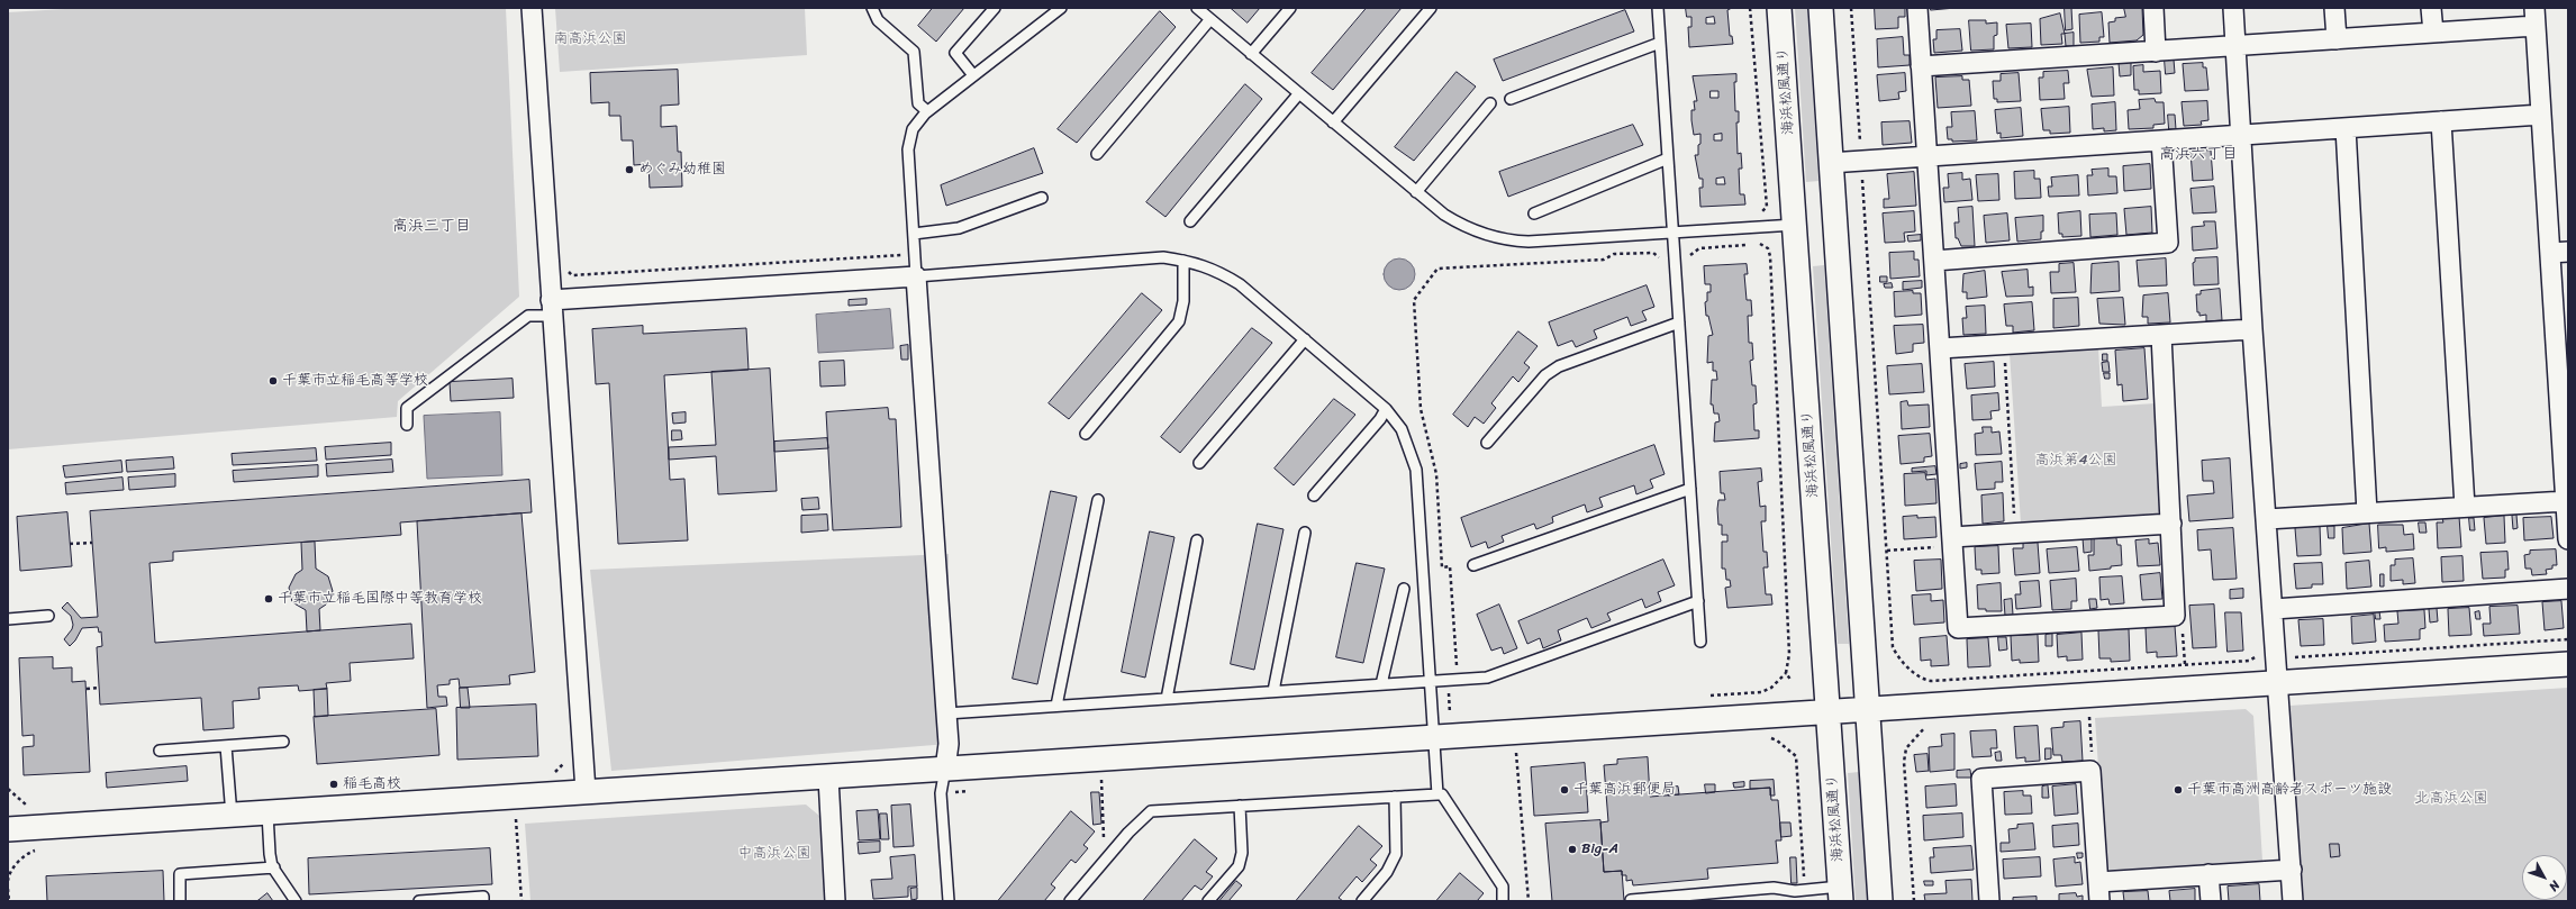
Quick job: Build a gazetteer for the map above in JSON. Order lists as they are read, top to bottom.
{
  "streets": {
    "street": ["海浜松風通り"]
  },
  "districts": ["高浜六丁目", "高浜三丁目"],
  "parks": [
    "南高浜公園",
    "高浜第4公園",
    "北高浜公園",
    "中高浜公園"
  ],
  "places": [
    "めぐみ幼稚園",
    "千葉市立稲毛高等学校",
    "千葉市立稲毛国際中等教育学校",
    "稲毛高校",
    "千葉高浜郵便局",
    "千葉市高洲高齢者スポーツ施設",
    "Big-A"
  ],
  "north": "bottom right"
}
